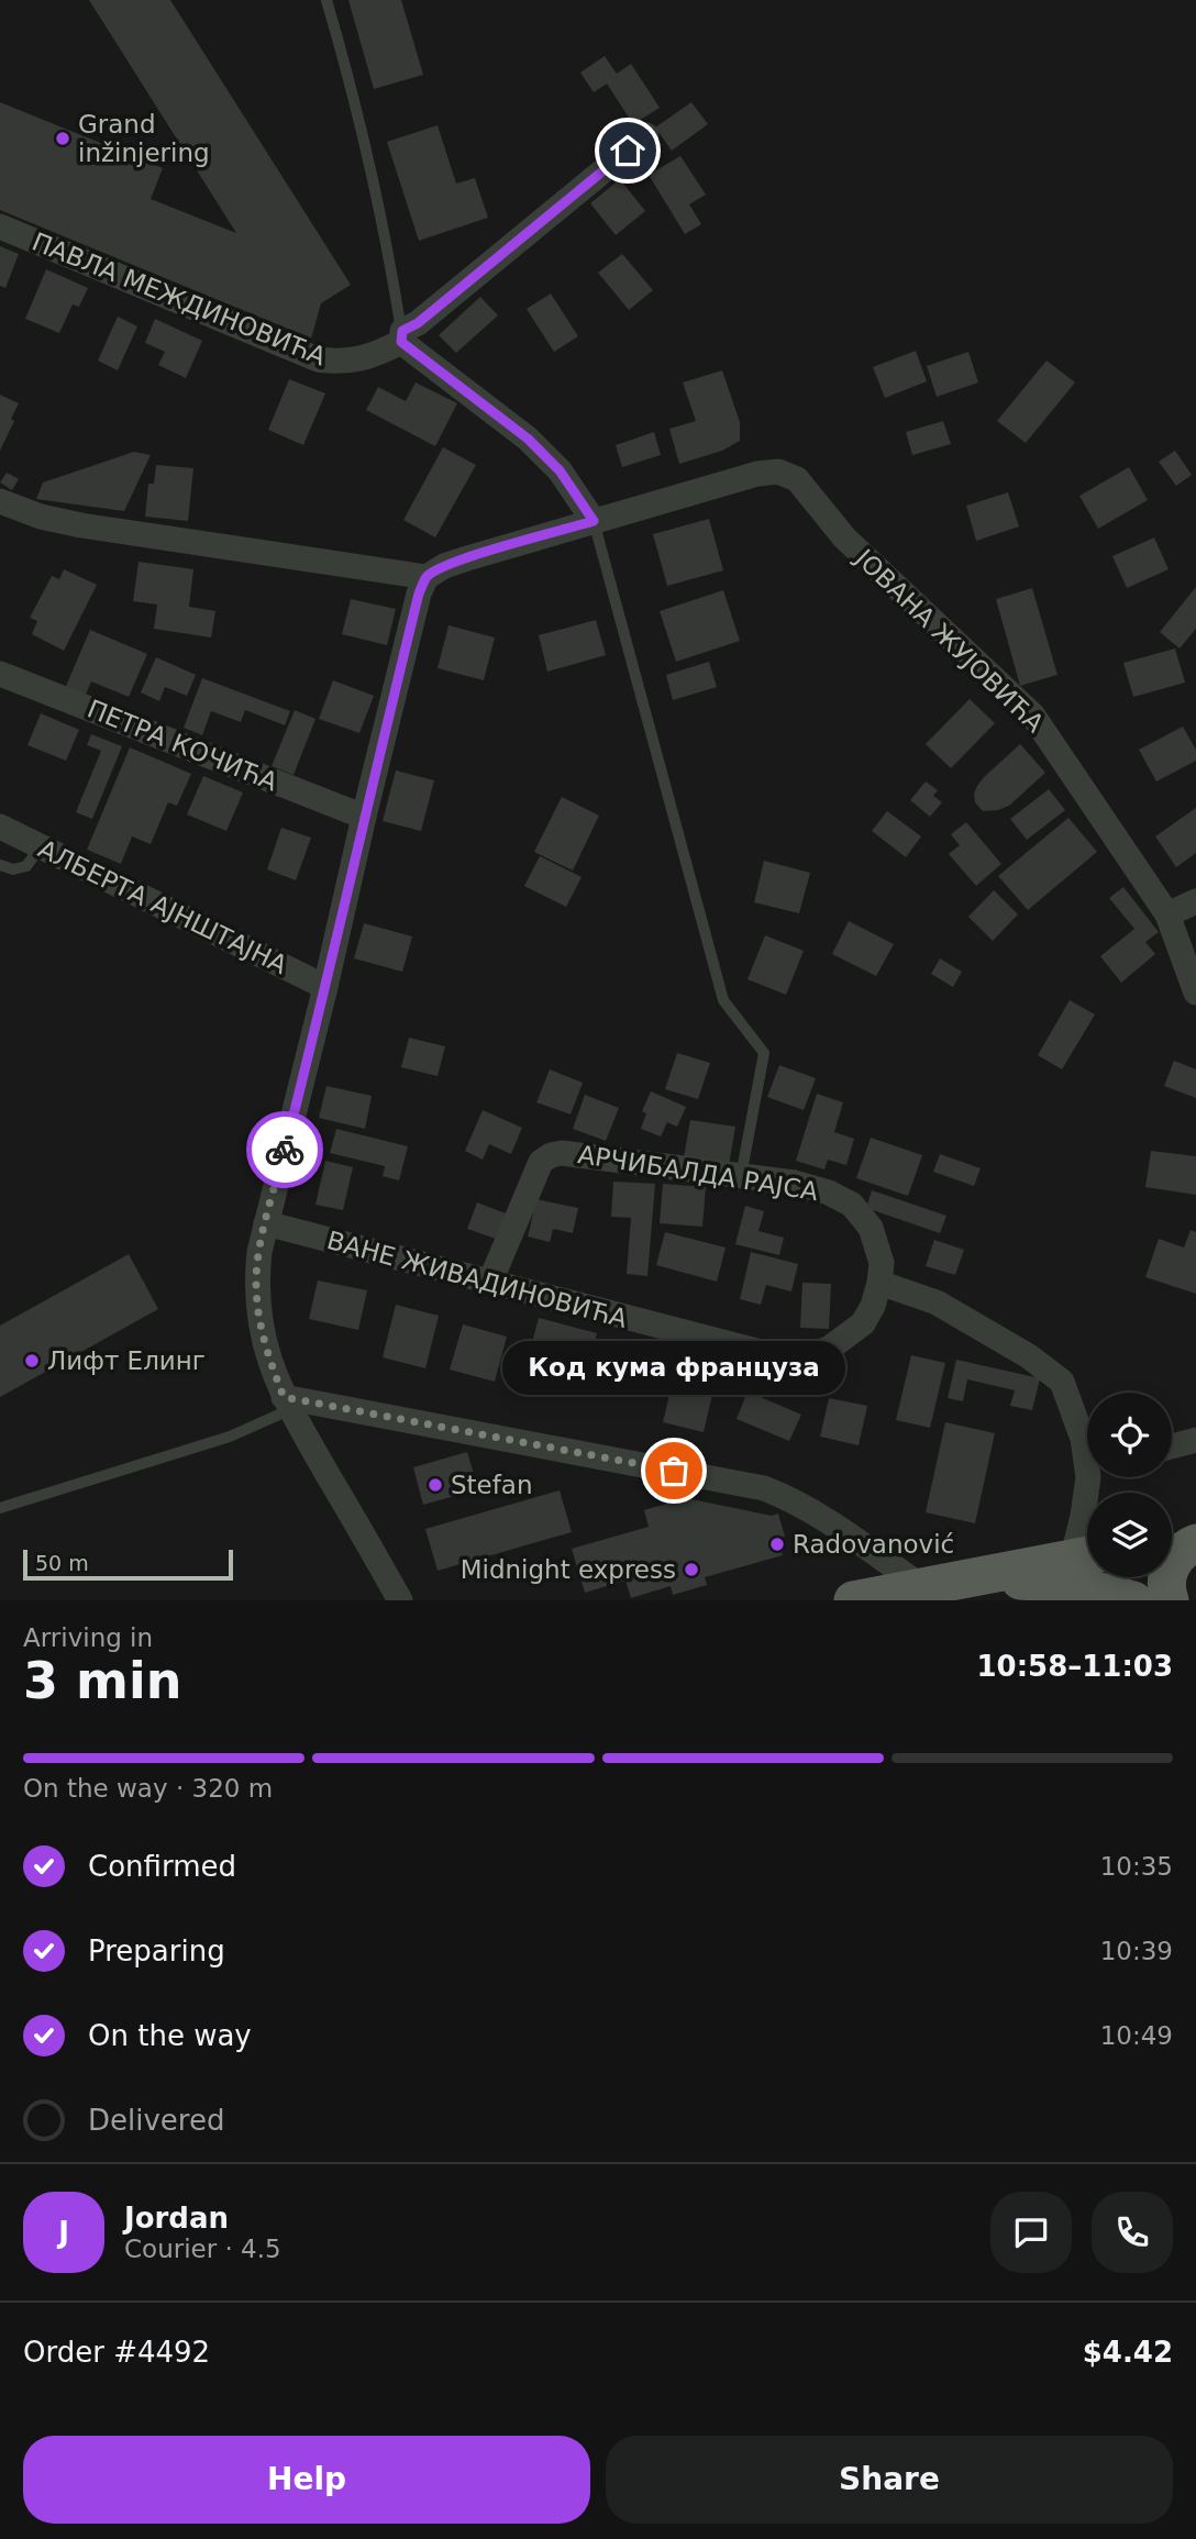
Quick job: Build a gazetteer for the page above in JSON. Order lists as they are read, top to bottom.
{
  "streets": {
    "street": [
      "ПАВЛА МЕЖДИНОВИЋА",
      "ЈОВАНА ЖУЈОВИЋА",
      "ПЕТРА КОЧИЋА",
      "АЛБЕРТА АЈНШТАЈНА",
      "АРЧИБАЛДА РАЈСА",
      "ВАНЕ ЖИВАДИНОВИЋА"
    ]
  },
  "crossings": [
    ["АРЧИБАЛДА РАЈСА", "ВАНЕ ЖИВАДИНОВИЋА"]
  ],
  "places": [
    "Grand inžinjering",
    "Лифт Елинг",
    "Код кума француза",
    "Stefan",
    "Radovanović",
    "Midnight express"
  ],
  "scale_bar": "50 m",
  "page": {
    "bubble": "Код кума француза",
    "scale": "50 m",
    "heading": ["3 min", "Arriving in", "10:58–11:03"],
    "panel": [
      "Jordan",
      "Courier · 4.5",
      "Order #4492",
      "$4.42"
    ],
    "bar": "On the way · 320 m",
    "list": [
      ["Confirmed", "10:35"],
      ["Preparing", "10:39"],
      ["On the way", "10:49"],
      "Delivered"
    ],
    "round": "J",
    "buttons": ["Help", "Share"]
  }
}
